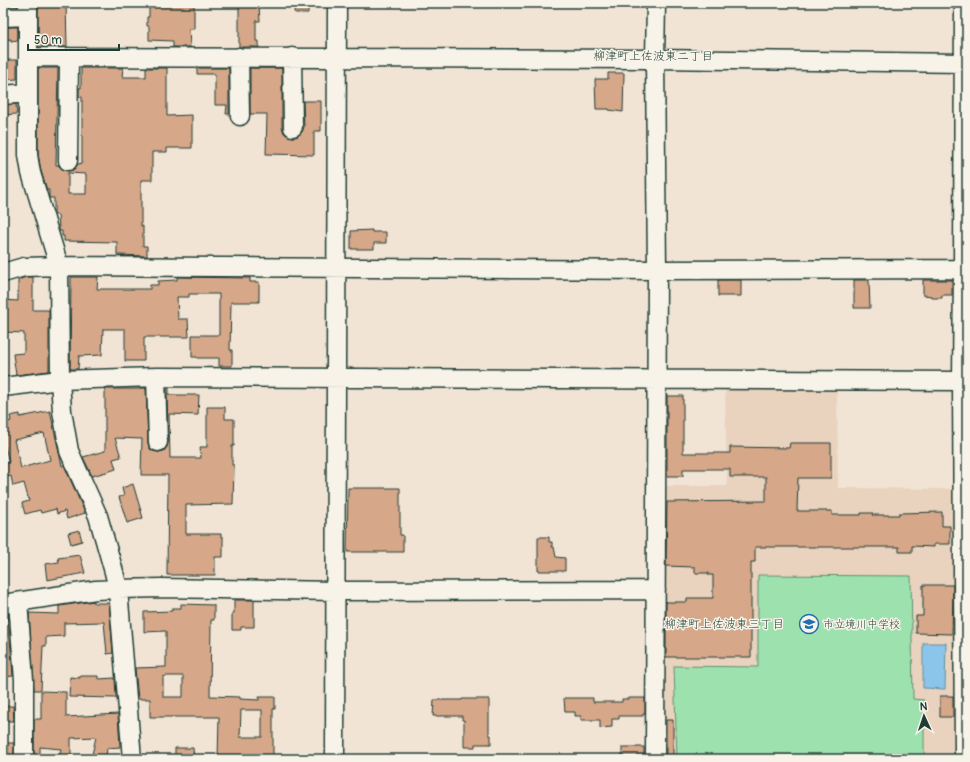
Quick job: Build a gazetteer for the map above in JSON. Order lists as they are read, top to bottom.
{
  "districts": ["柳津町上佐波東二丁目", "柳津町上佐波東三丁目"],
  "places": {
    "school or university": ["市立境川中学校"]
  },
  "scale_bar": "50 m",
  "north": "top"
}
